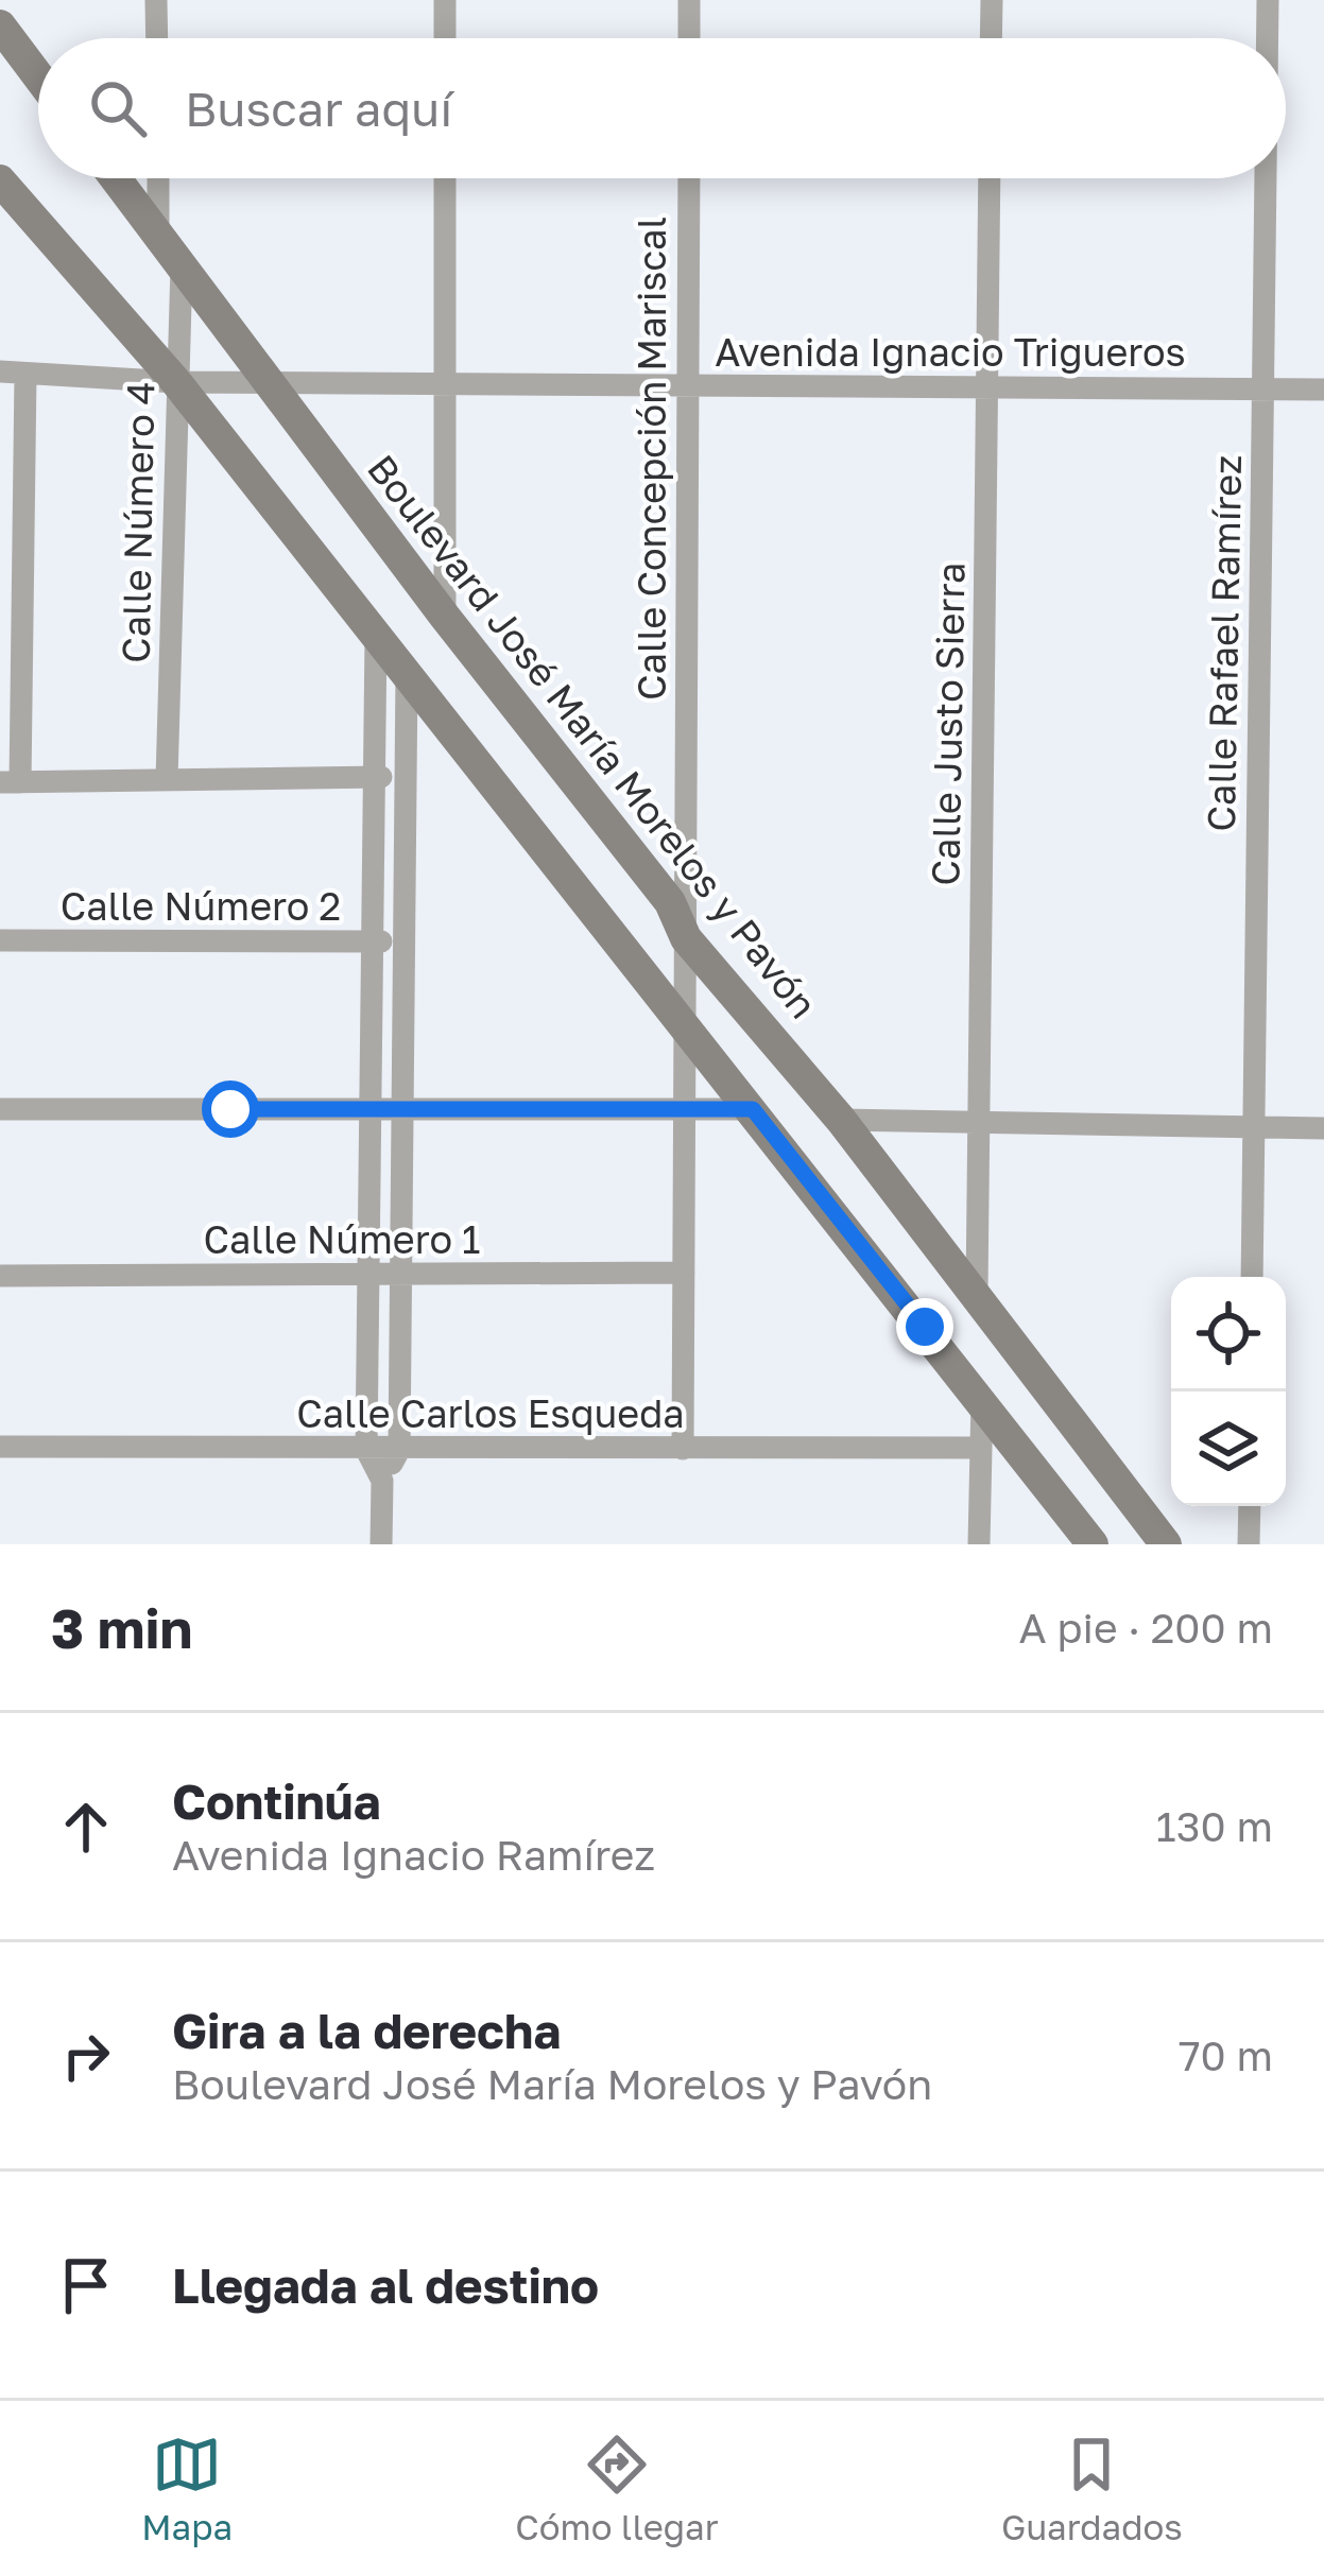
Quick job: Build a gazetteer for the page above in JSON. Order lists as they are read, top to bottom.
{
  "streets": {
    "main road": ["Boulevard José María Morelos y Pavón"],
    "street": [
      "Avenida Ignacio Trigueros",
      "Calle Concepción Mariscal",
      "Calle Número 4",
      "Calle Rafael Ramírez",
      "Calle Justo Sierra",
      "Calle Número 2",
      "Calle Número 1",
      "Calle Carlos Esqueda"
    ]
  },
  "crossings": [
    ["Avenida Ignacio Trigueros", "Calle Concepción Mariscal"],
    ["Avenida Ignacio Trigueros", "Calle Número 4"],
    ["Avenida Ignacio Trigueros", "Calle Rafael Ramírez"],
    ["Avenida Ignacio Trigueros", "Calle Justo Sierra"],
    ["Avenida Ignacio Trigueros", "Boulevard José María Morelos y Pavón"],
    ["Calle Concepción Mariscal", "Boulevard José María Morelos y Pavón"],
    ["Calle Concepción Mariscal", "Calle Número 1"],
    ["Calle Concepción Mariscal", "Calle Carlos Esqueda"],
    ["Calle Número 4", "Boulevard José María Morelos y Pavón"],
    ["Calle Justo Sierra", "Boulevard José María Morelos y Pavón"]
  ],
  "page": {
    "search": "Buscar aquí",
    "heading": ["3 min", "A pie · 200 m"],
    "list": [
      ["Continúa", "Avenida Ignacio Ramírez", "130 m"],
      ["Gira a la derecha", "Boulevard José María Morelos y Pavón", "70 m"],
      "Llegada al destino"
    ],
    "nav": ["Mapa", "Cómo llegar", "Guardados"]
  }
}
